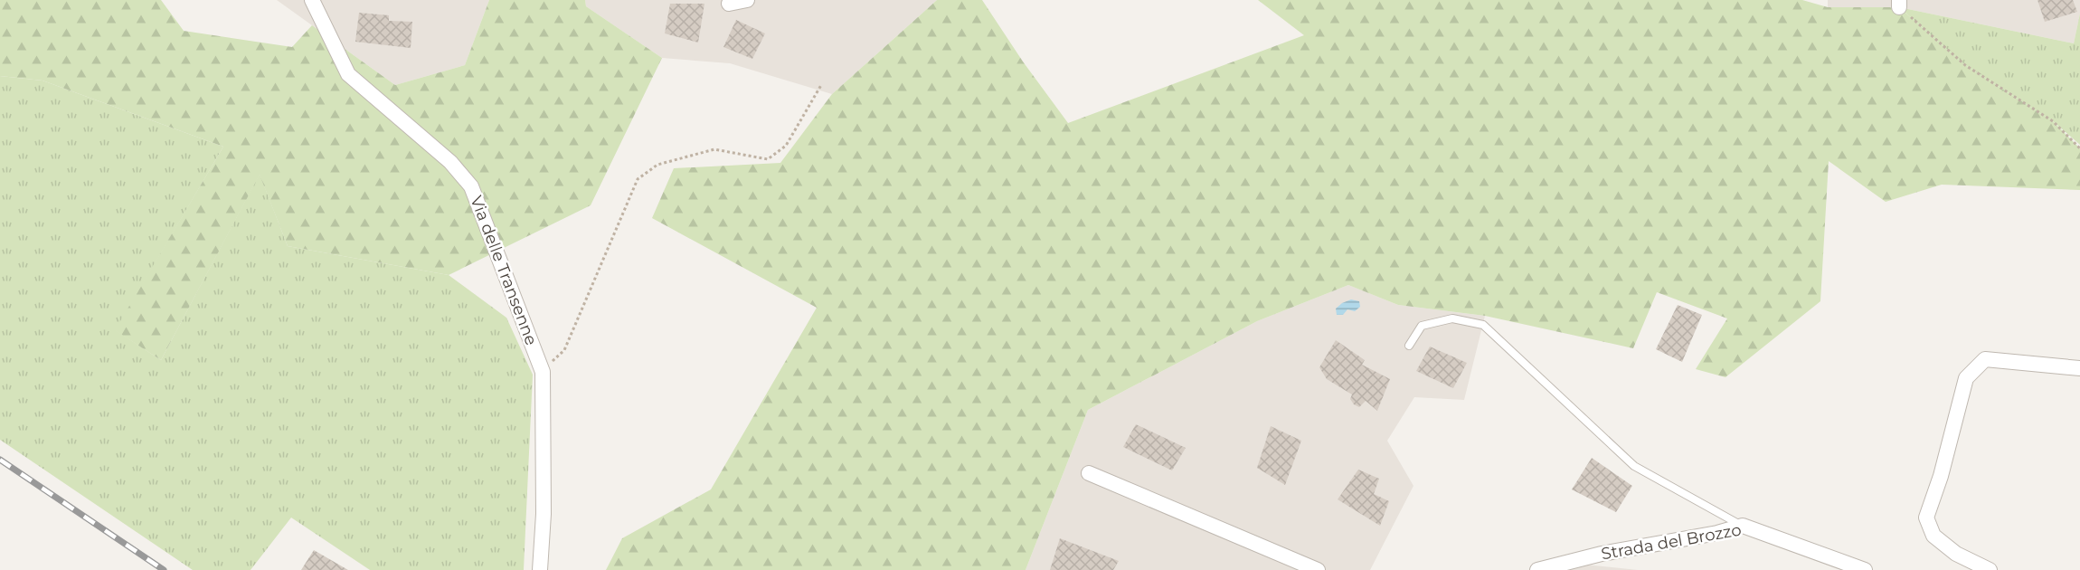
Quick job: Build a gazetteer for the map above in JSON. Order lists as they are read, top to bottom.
{
  "streets": {
    "street": ["Via delle Transenne", "Strada del Brozzo"]
  }
}
